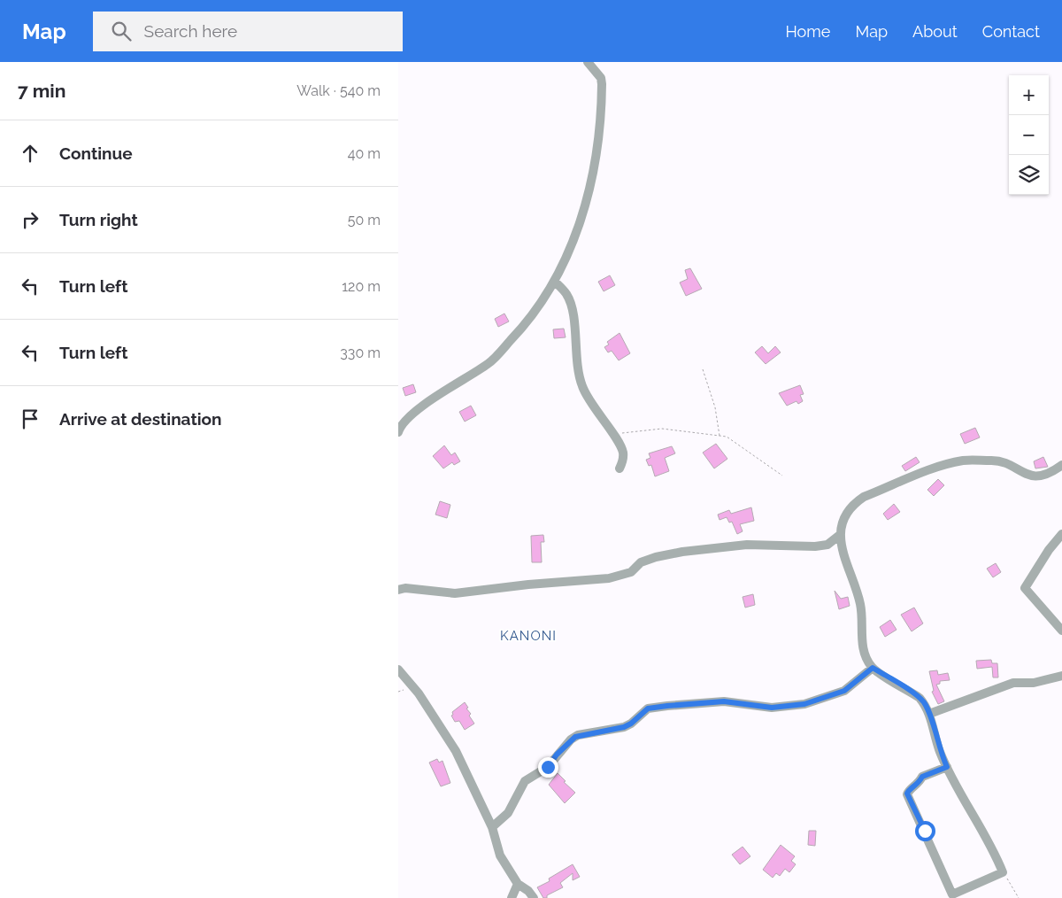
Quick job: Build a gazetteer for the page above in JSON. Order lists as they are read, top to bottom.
{
  "districts": ["KANONI"],
  "page": {
    "header": "Map",
    "search": "Search here",
    "nav": [
      "Home",
      "Map",
      "About",
      "Contact"
    ],
    "heading": ["7 min", "Walk · 540 m"],
    "map_buttons": ["+", "−"],
    "list": [
      ["Continue", "40 m"],
      ["Turn right", "50 m"],
      ["Turn left", "120 m"],
      ["Turn left", "330 m"],
      "Arrive at destination"
    ]
  }
}
